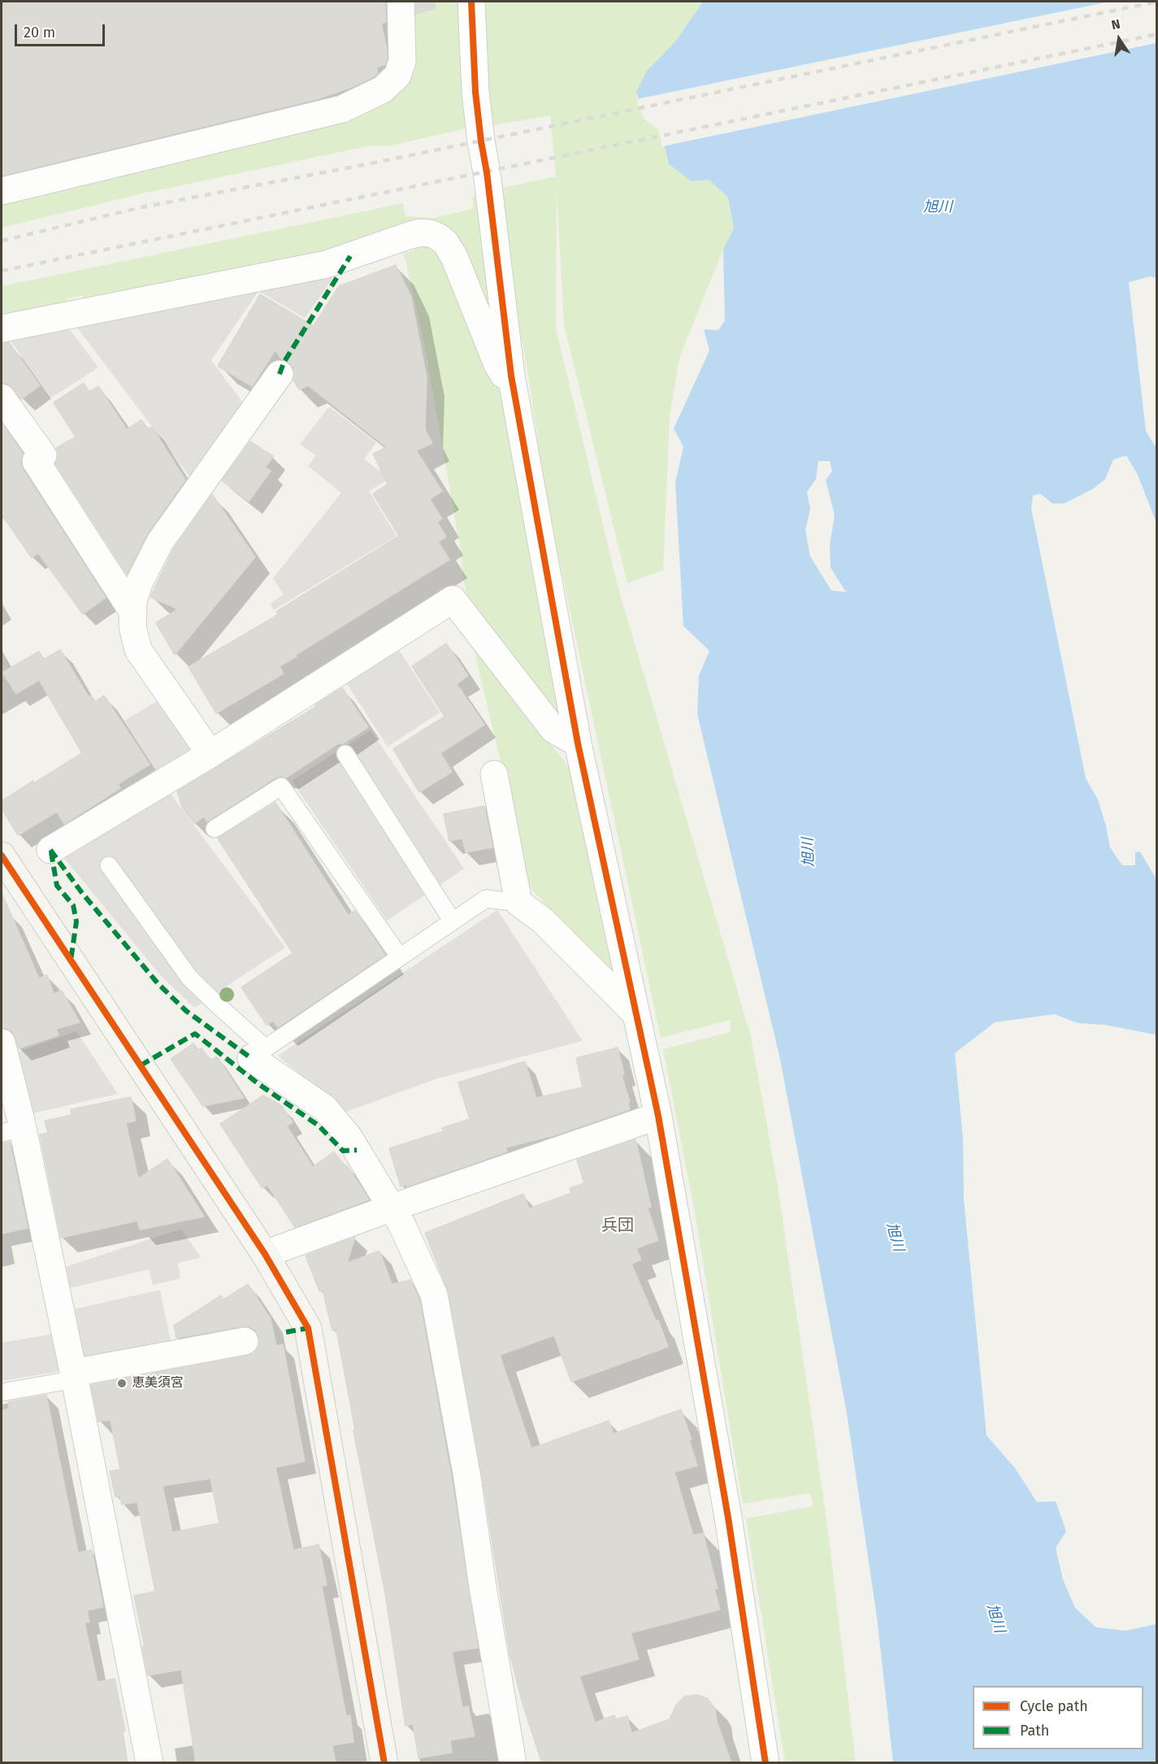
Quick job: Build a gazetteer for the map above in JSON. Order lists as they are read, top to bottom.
{
  "districts": ["兵団"],
  "water": ["旭川"],
  "places": ["恵美須宮"],
  "legend": ["Cycle path", "Path"],
  "scale_bar": "20 m",
  "north": "top"
}
